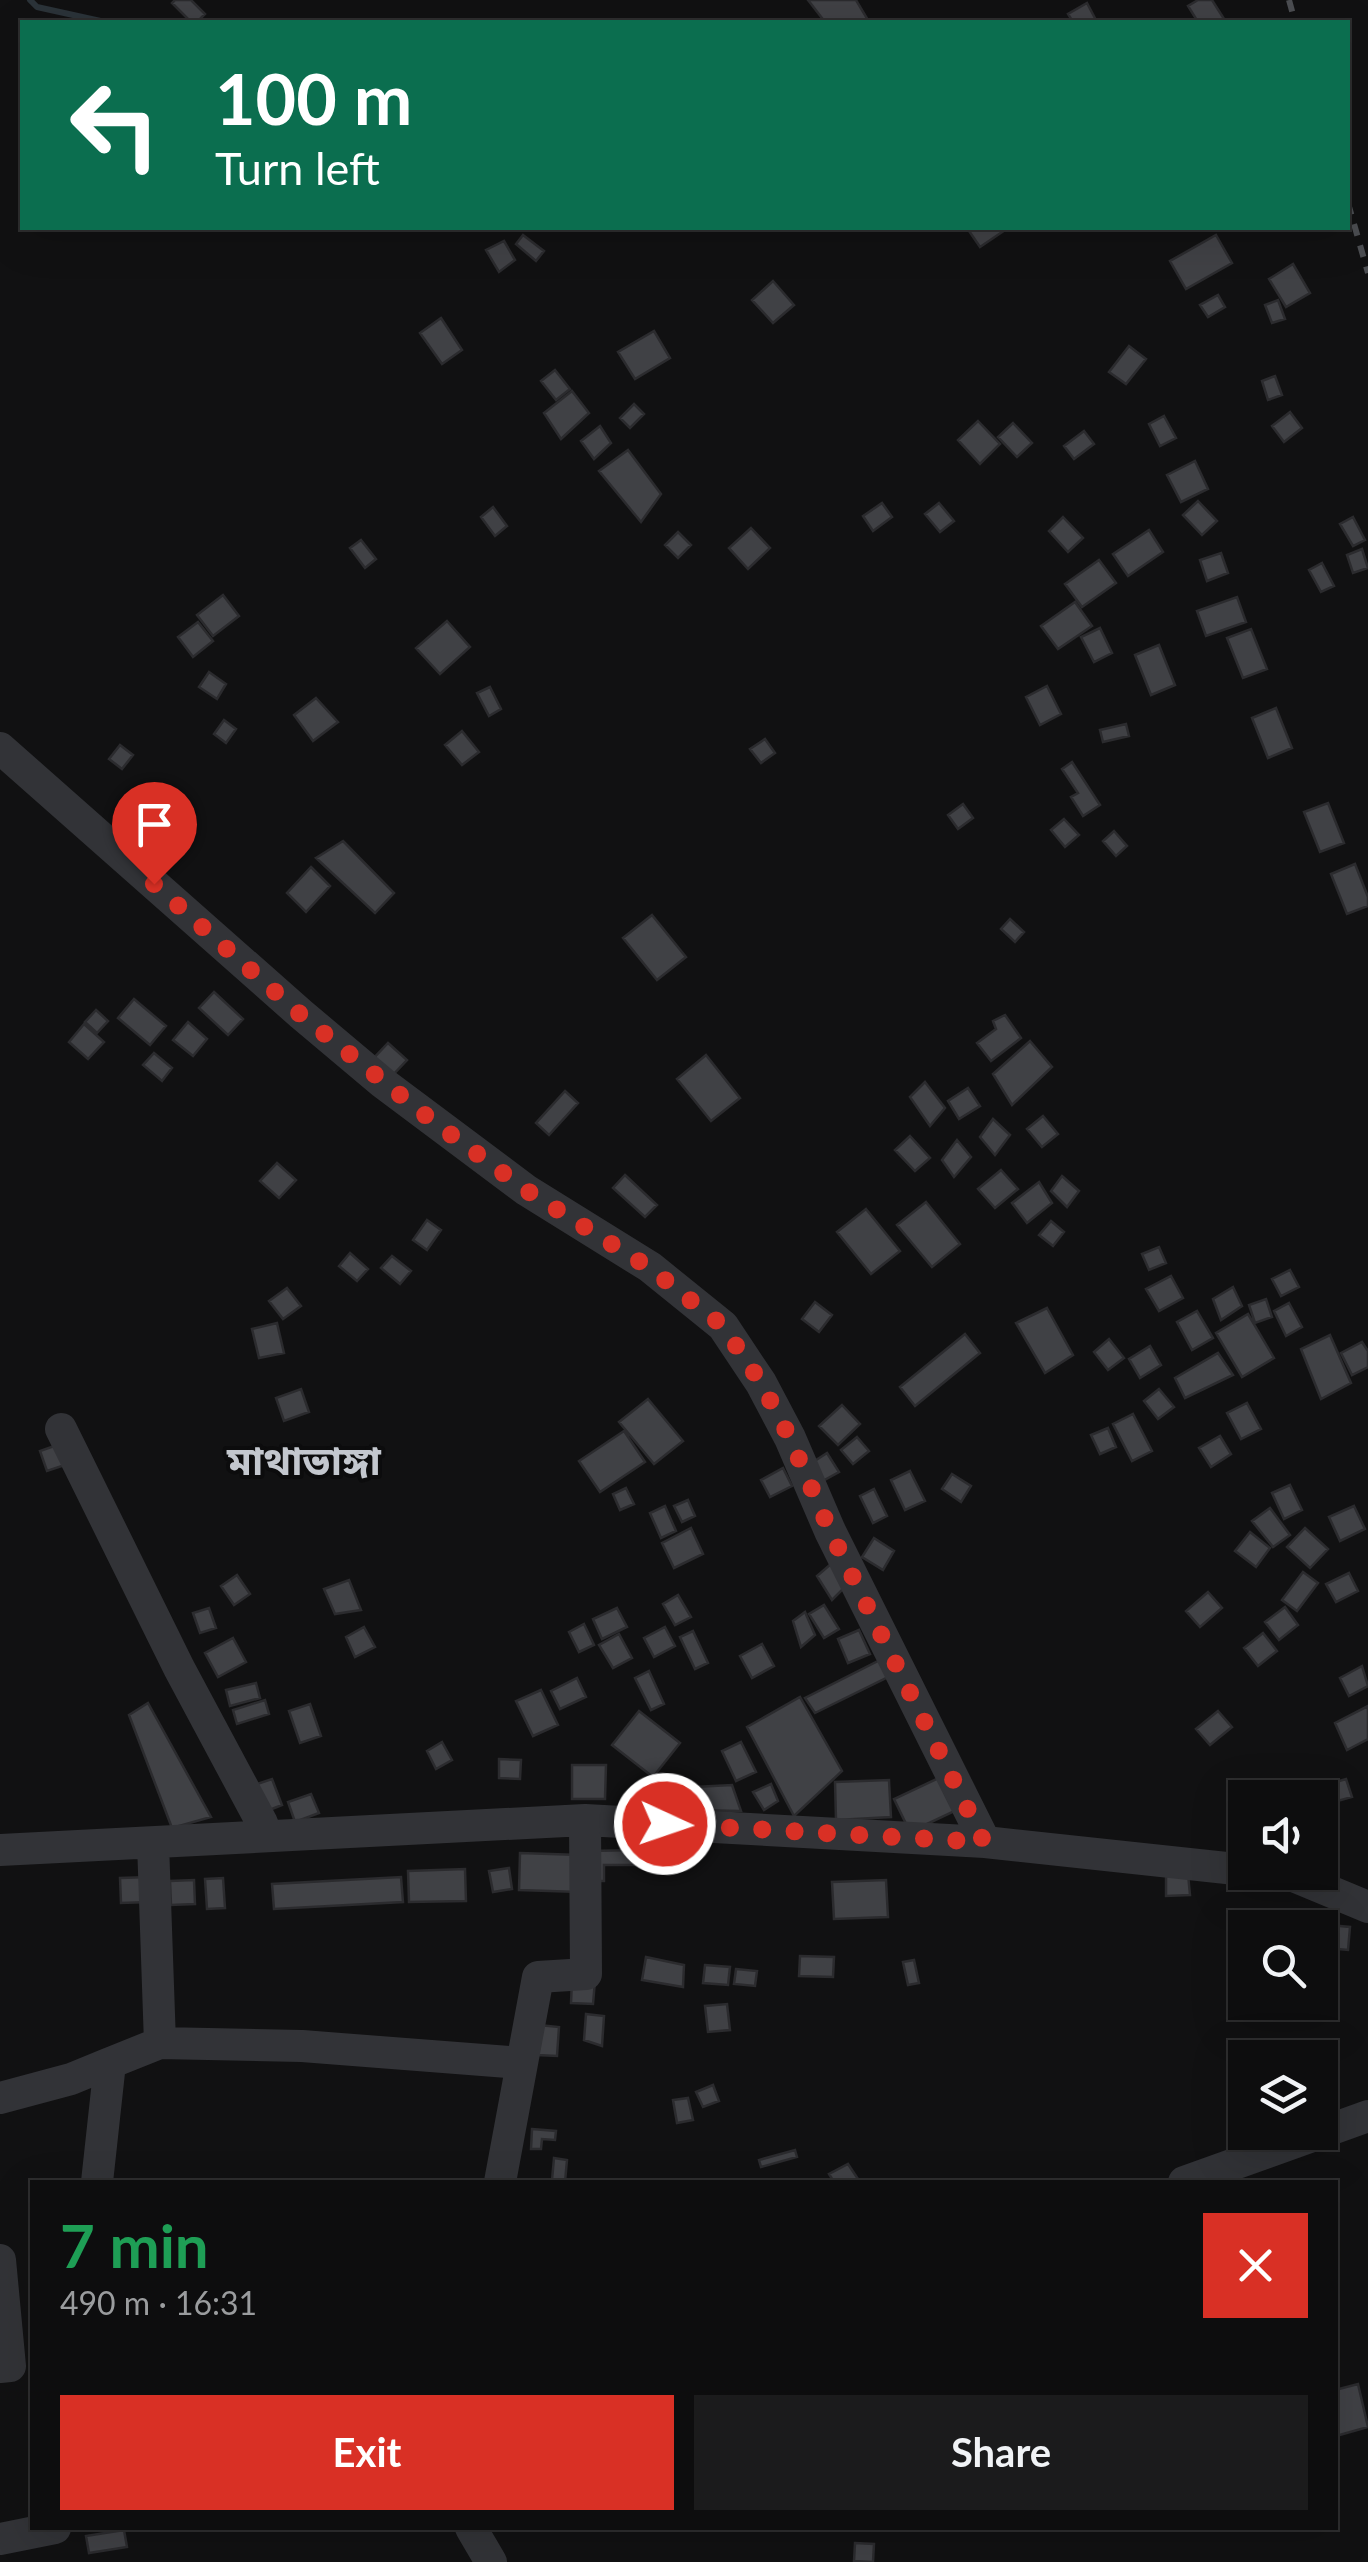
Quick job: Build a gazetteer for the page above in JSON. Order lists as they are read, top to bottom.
{
  "districts": ["মাথাভাঙ্গা"],
  "page": {
    "turn": ["100 m", "Turn left"],
    "heading": ["7 min", "490 m · 16:31"],
    "buttons": ["Exit", "Share"]
  }
}
